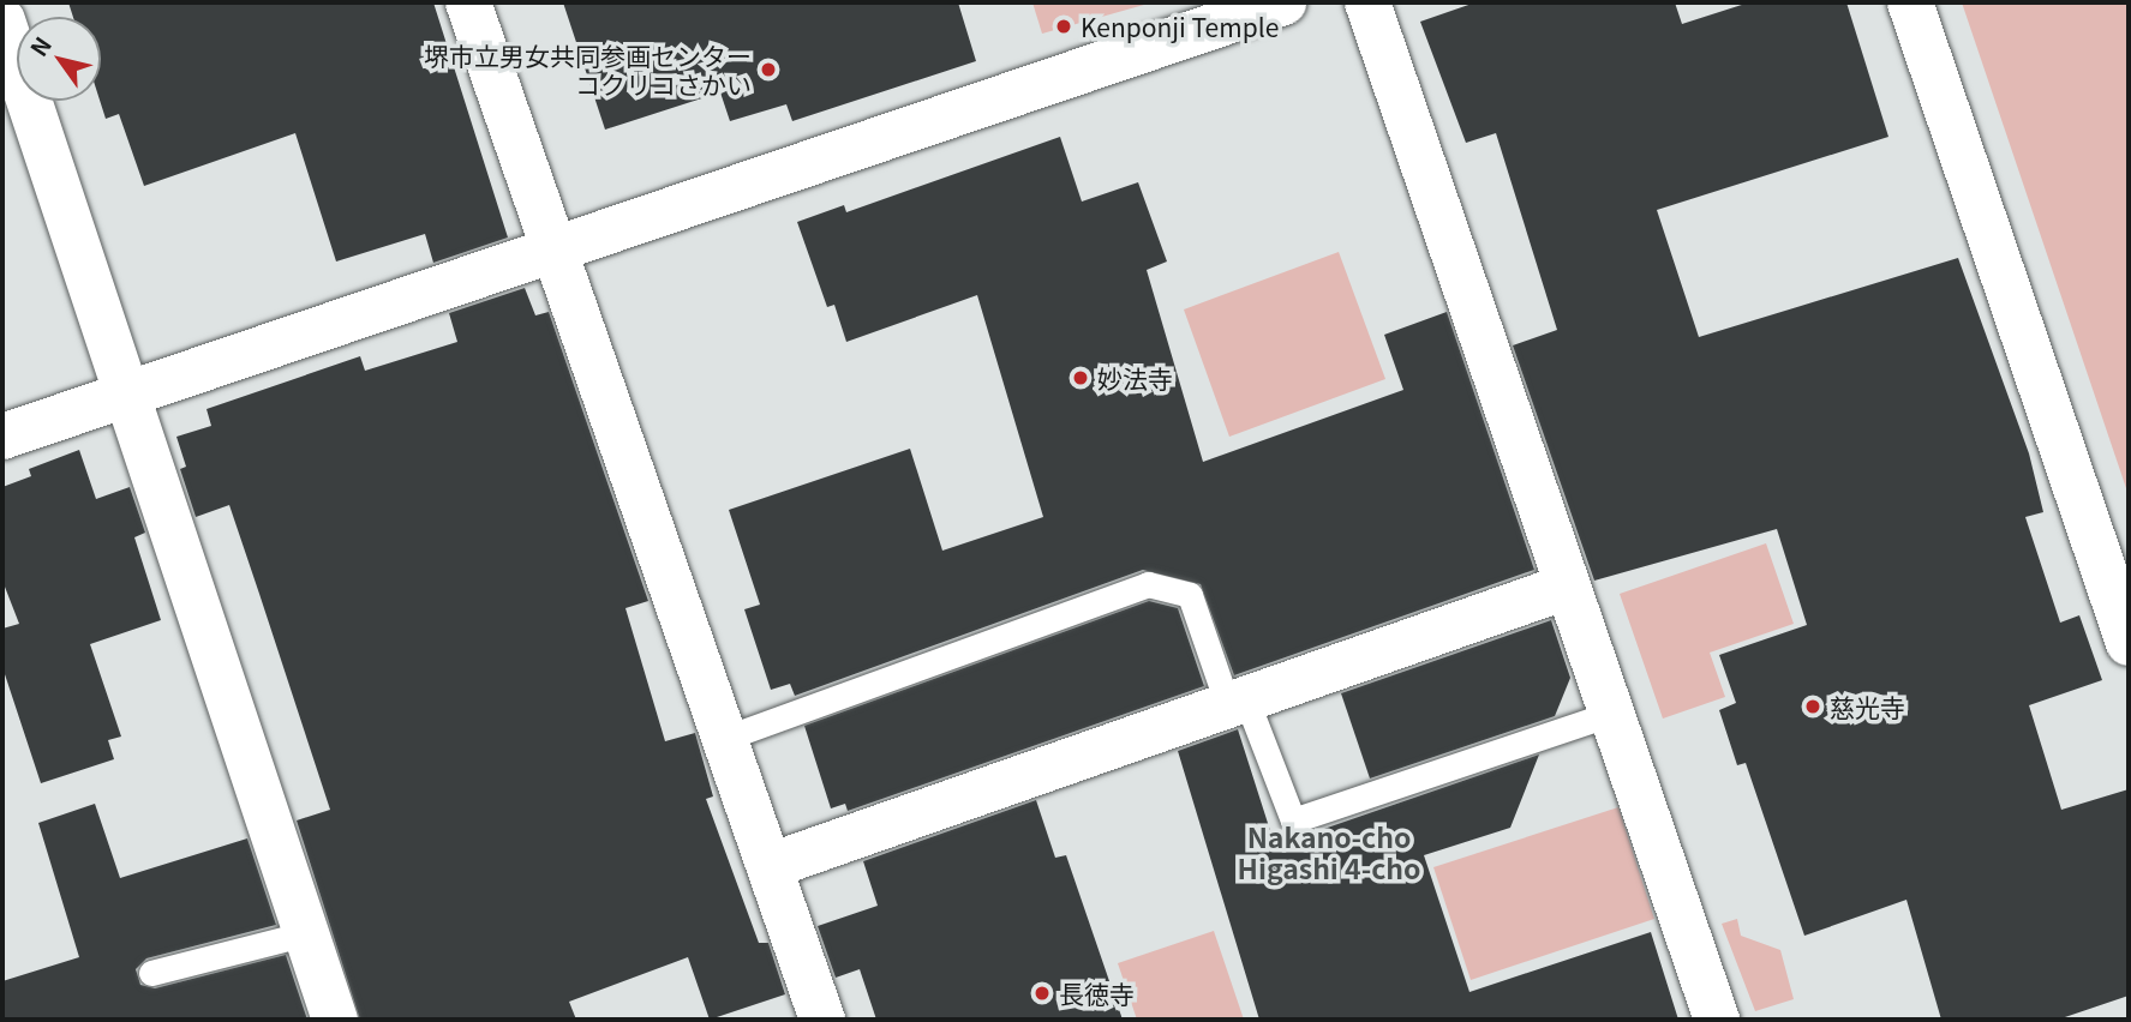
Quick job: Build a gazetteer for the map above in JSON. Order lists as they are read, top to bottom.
{
  "districts": ["Nakano-cho Higashi 4-cho"],
  "places": [
    "Kenponji Temple",
    "堺市立男女共同参画センター コクリコさかい",
    "妙法寺",
    "慈光寺",
    "長徳寺"
  ],
  "north": "top left"
}
